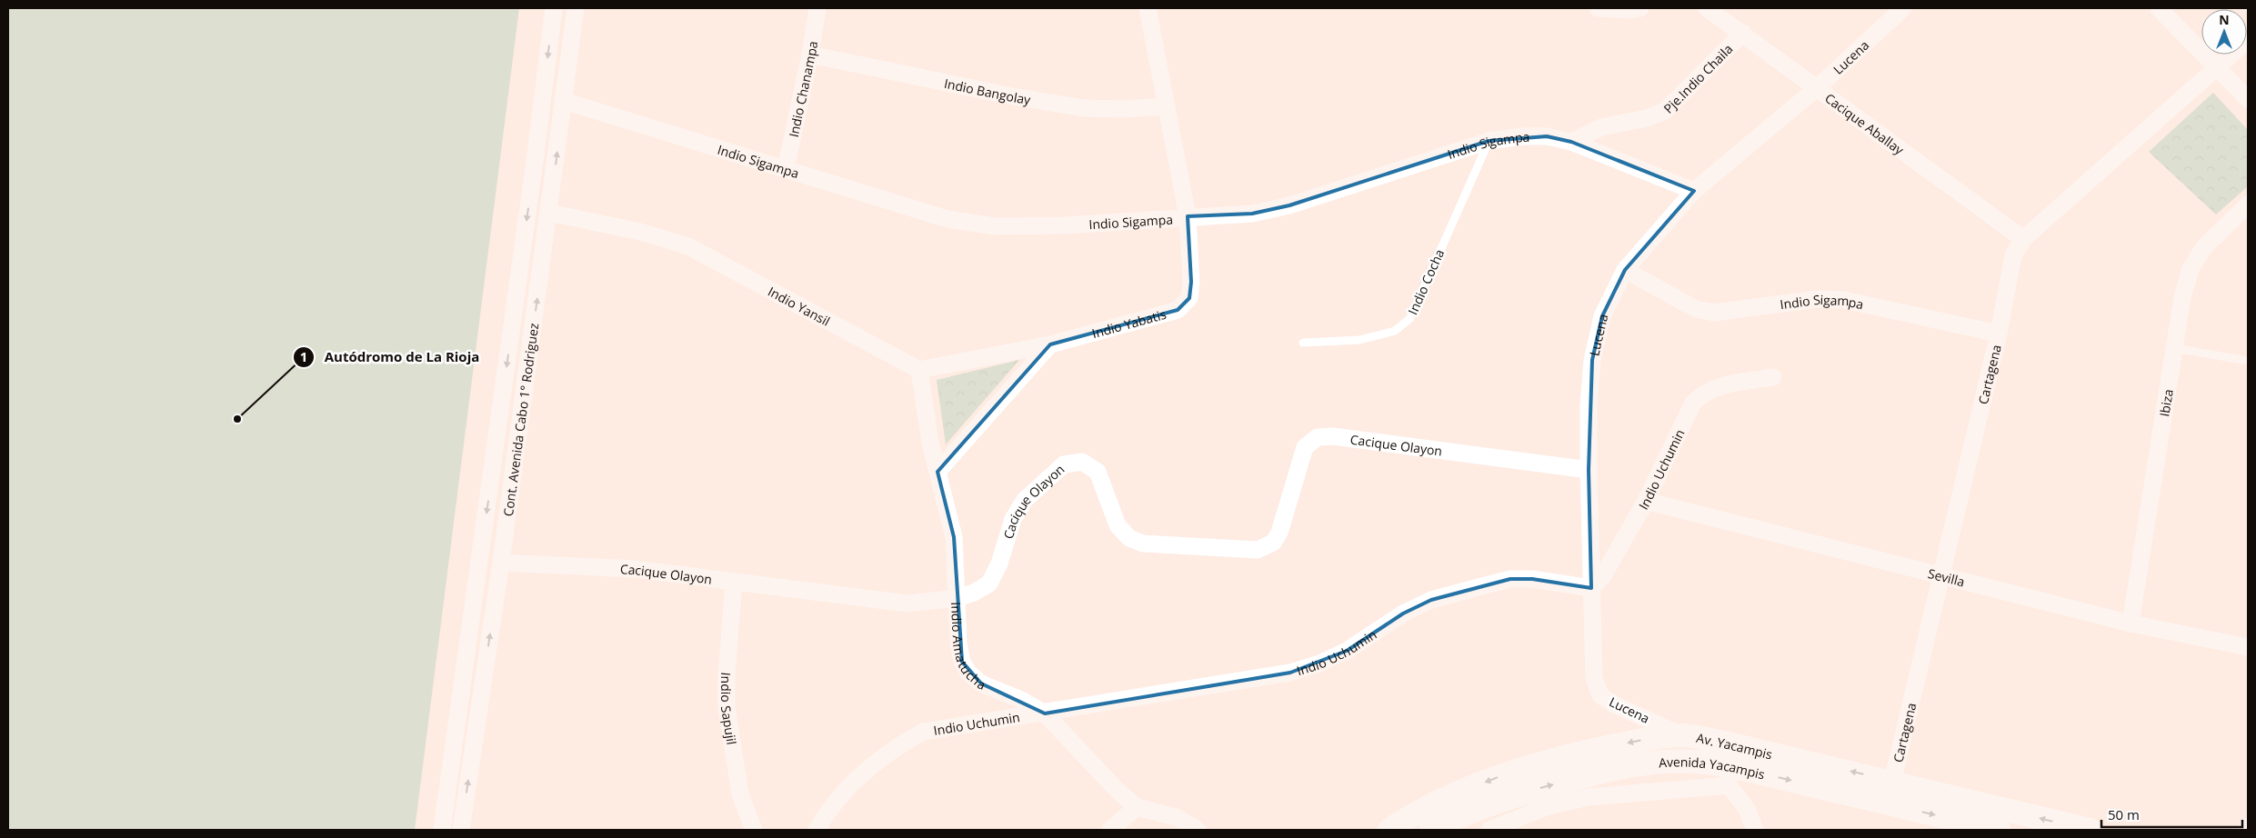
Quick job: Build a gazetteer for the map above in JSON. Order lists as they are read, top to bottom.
{
  "streets": {
    "street": [
      "Lucena",
      "Pje.Indio Chaila",
      "Indio Chanampa",
      "Indio Bangolay",
      "Cacique Aballay",
      "Indio Sigampa",
      "Indio Yansil",
      "Indio Yabatis",
      "Cartagena",
      "Ibiza",
      "Cont. Avenida Cabo 1° Rodriguez",
      "Cacique Olayon",
      "Indio Uchumin",
      "Sevilla",
      "Indio Amatucha",
      "Indio Sapujil",
      "Av. Yacampis",
      "Avenida Yacampis"
    ],
    "lane": ["Indio Cocha"]
  },
  "crossings": [
    ["Lucena", "Cacique Aballay"],
    ["Lucena", "Indio Sigampa"],
    ["Lucena", "Cacique Olayon"],
    ["Lucena", "Indio Uchumin"],
    ["Lucena", "Av. Yacampis"],
    ["Pje.Indio Chaila", "Cacique Aballay"],
    ["Pje.Indio Chaila", "Indio Sigampa"],
    ["Indio Chanampa", "Indio Bangolay"],
    ["Indio Chanampa", "Indio Sigampa"],
    ["Indio Bangolay", "Indio Yabatis"],
    ["Cacique Aballay", "Cartagena"],
    ["Indio Sigampa", "Indio Cocha"],
    ["Indio Sigampa", "Indio Yabatis"],
    ["Indio Sigampa", "Cartagena"],
    ["Indio Sigampa", "Cont. Avenida Cabo 1° Rodriguez"],
    ["Indio Yansil", "Cont. Avenida Cabo 1° Rodriguez"],
    ["Indio Yansil", "Indio Amatucha"],
    ["Cartagena", "Sevilla"],
    ["Cartagena", "Av. Yacampis"],
    ["Cartagena", "Avenida Yacampis"],
    ["Ibiza", "Sevilla"],
    ["Cont. Avenida Cabo 1° Rodriguez", "Cacique Olayon"],
    ["Cacique Olayon", "Indio Amatucha"],
    ["Cacique Olayon", "Indio Sapujil"],
    ["Indio Uchumin", "Sevilla"],
    ["Indio Uchumin", "Indio Amatucha"],
    ["Av. Yacampis", "Avenida Yacampis"]
  ],
  "places": ["Autódromo de La Rioja"],
  "scale_bar": "50 m",
  "north": "top"
}
